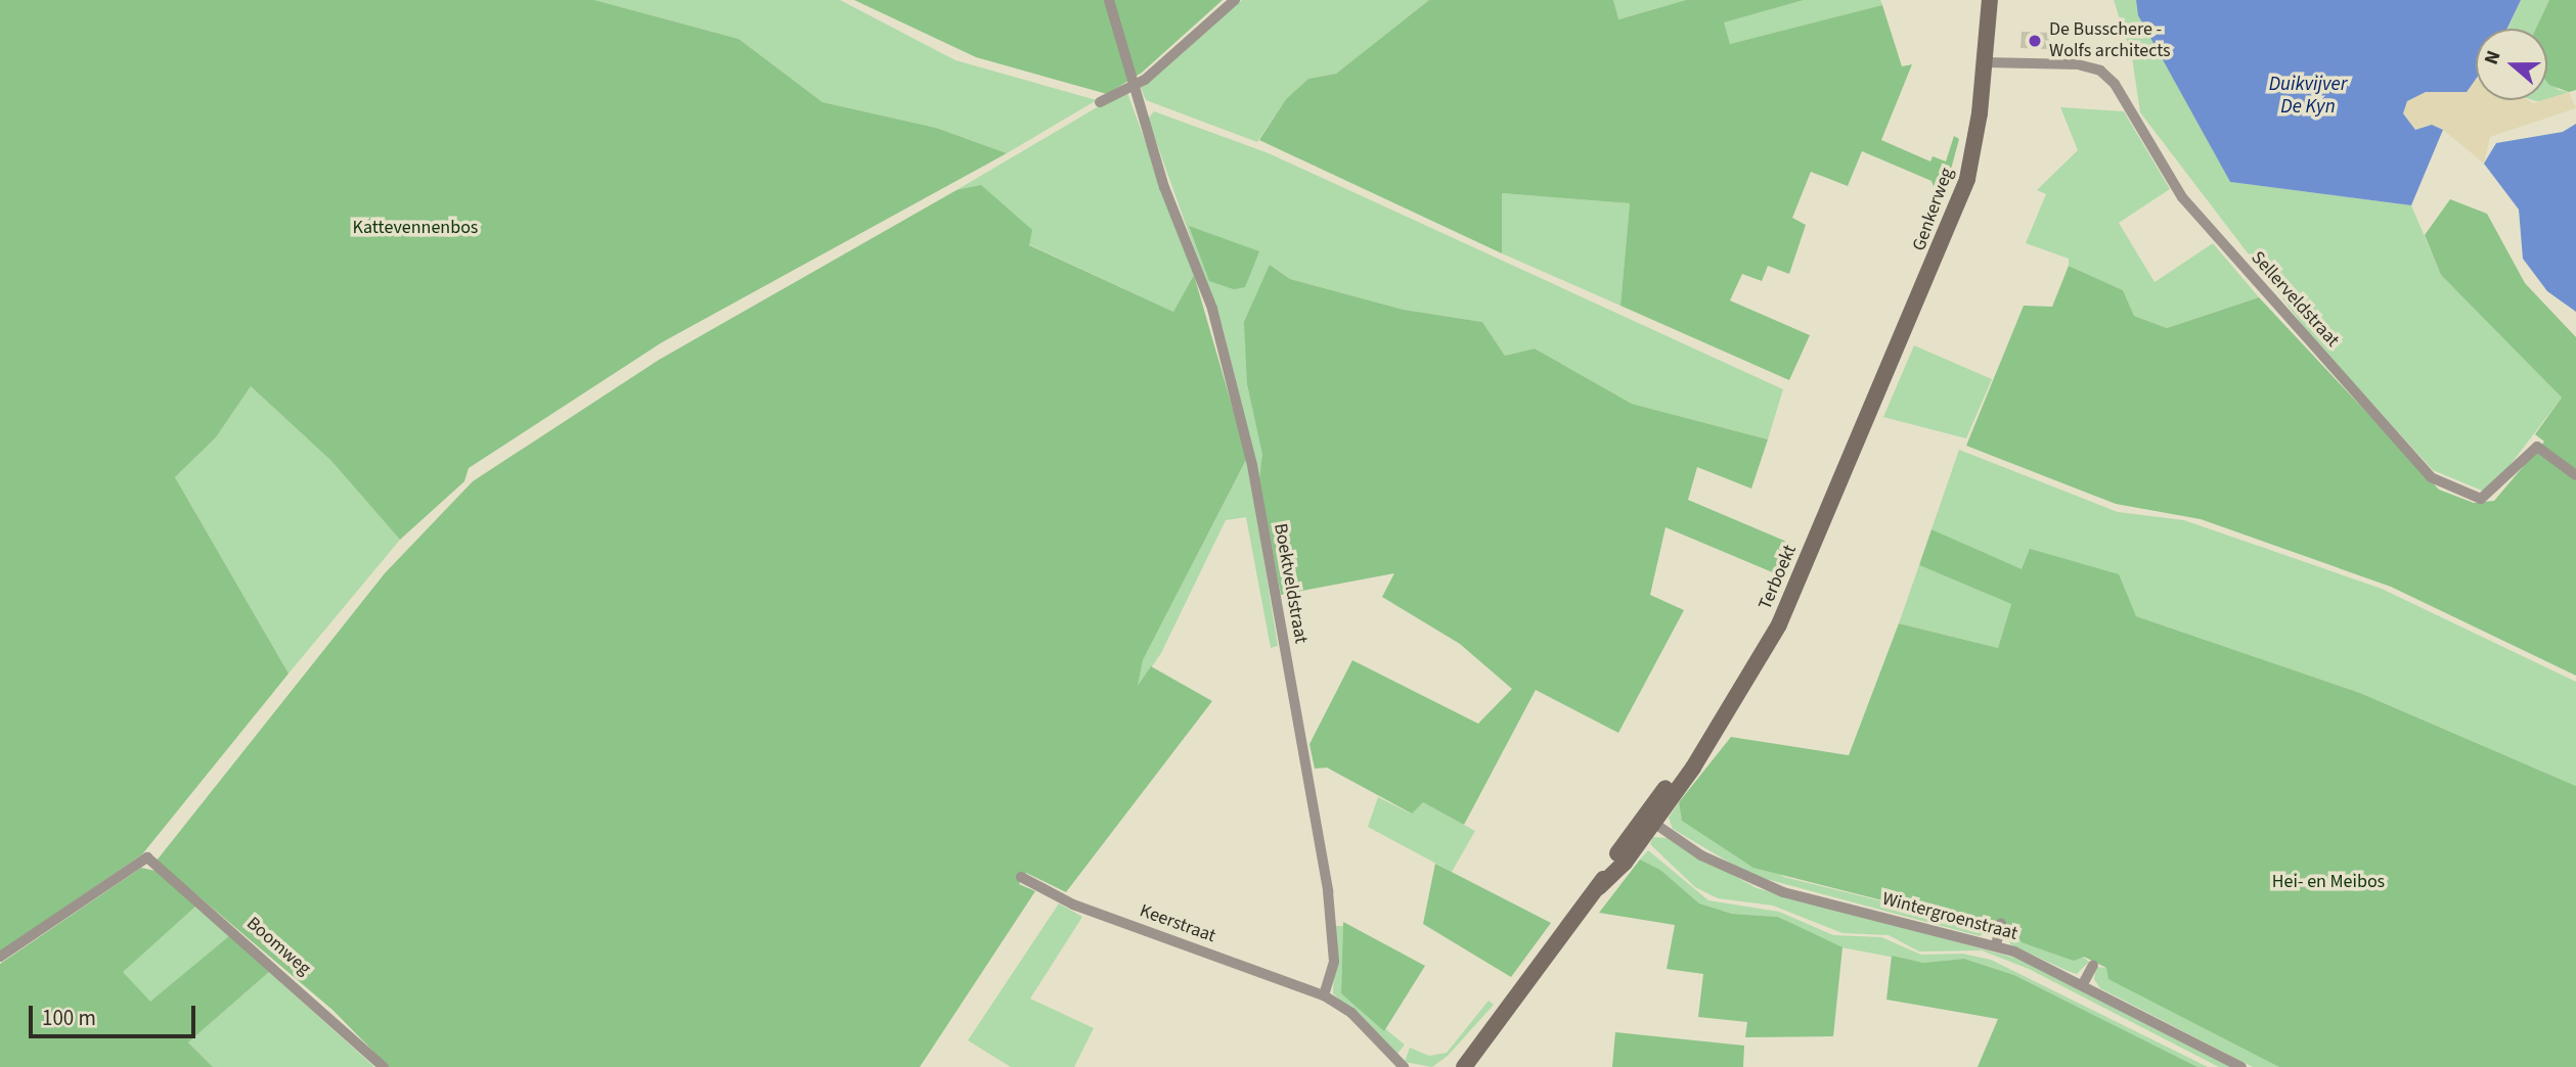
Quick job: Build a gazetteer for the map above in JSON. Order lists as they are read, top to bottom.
{
  "streets": {
    "main road": ["Genkerweg", "Terboekt"],
    "street": [
      "Sellerveldstraat",
      "Boektveldstraat",
      "Wintergroenstraat",
      "Keerstraat",
      "Boomweg"
    ]
  },
  "crossings": [
    ["Genkerweg", "Sellerveldstraat"],
    ["Genkerweg", "Terboekt"],
    ["Terboekt", "Wintergroenstraat"],
    ["Boektveldstraat", "Keerstraat"]
  ],
  "water": ["Duikvijver De Kyn"],
  "parks": ["Kattevennenbos", "Hei- en Meibos"],
  "places": ["De Busschere - Wolfs architects"],
  "scale_bar": "100 m",
  "north": "left"
}
